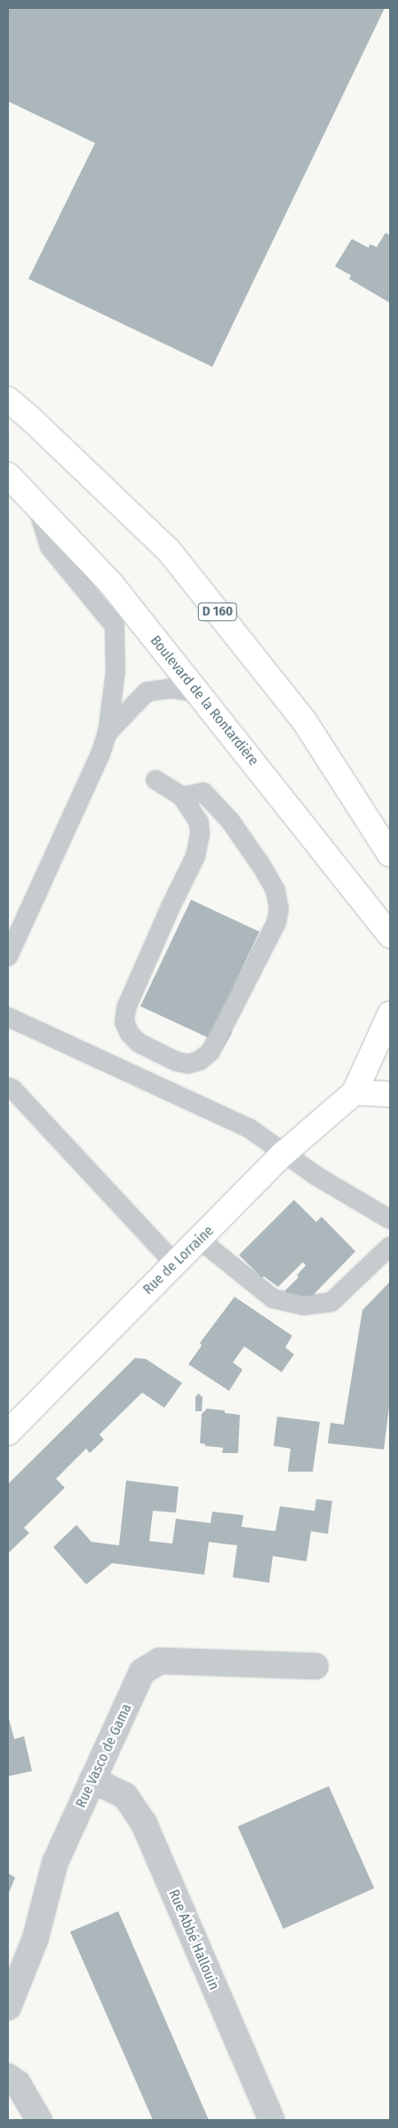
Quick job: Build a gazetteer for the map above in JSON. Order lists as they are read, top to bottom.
{
  "streets": {
    "main road": ["D 160", "Boulevard de la Rontardière", "Rue de Lorraine"],
    "street": ["Rue Vasco de Gama", "Rue Abbé Hallouin"]
  },
  "crossings": [
    ["Rue Vasco de Gama", "Rue Abbé Hallouin"]
  ]
}
